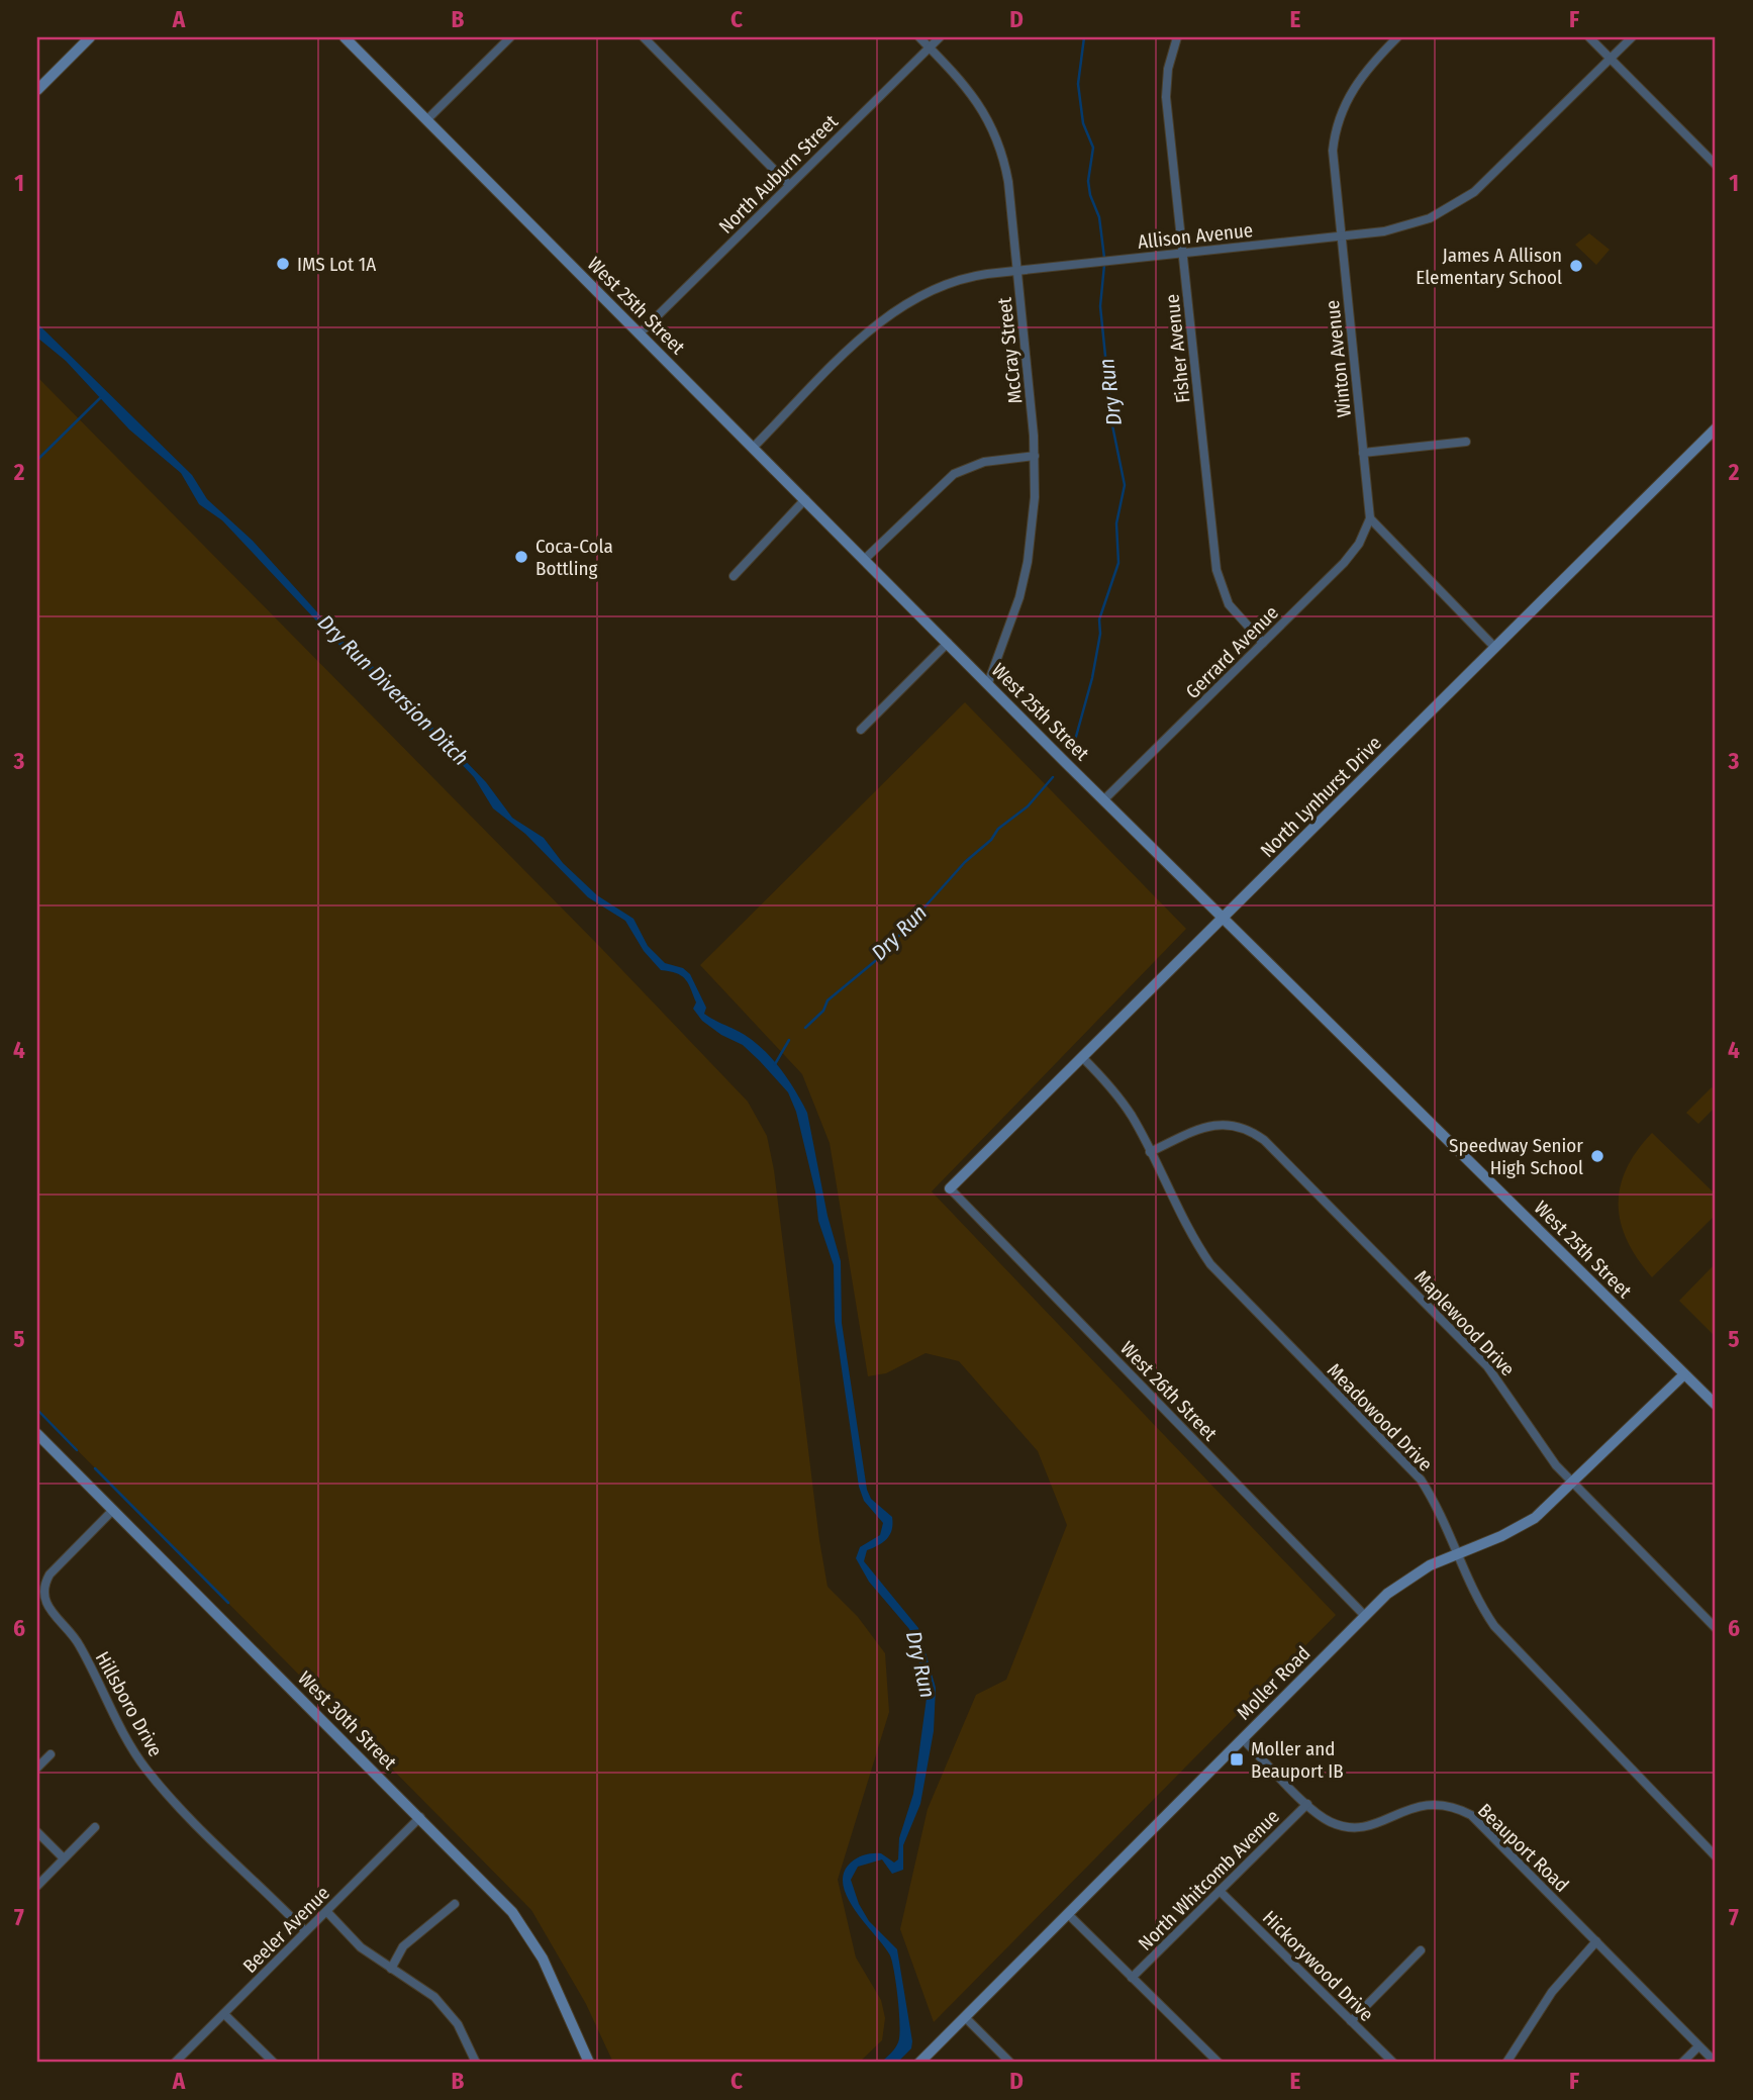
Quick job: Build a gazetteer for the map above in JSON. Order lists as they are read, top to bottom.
{
  "streets": {
    "street": [
      "North Auburn Street",
      "Allison Avenue",
      "West 25th Street",
      "Fisher Avenue",
      "McCray Street",
      "Winton Avenue",
      "Gerrard Avenue",
      "North Lynhurst Drive",
      "Maplewood Drive",
      "West 26th Street",
      "Meadowood Drive",
      "Moller Road",
      "Hillsboro Drive",
      "West 30th Street",
      "Beauport Road",
      "North Whitcomb Avenue",
      "Beeler Avenue",
      "Hickorywood Drive"
    ]
  },
  "crossings": [
    ["North Auburn Street", "West 25th Street"],
    ["North Auburn Street", "McCray Street"],
    ["Allison Avenue", "West 25th Street"],
    ["Allison Avenue", "Fisher Avenue"],
    ["Allison Avenue", "McCray Street"],
    ["Allison Avenue", "Winton Avenue"],
    ["West 25th Street", "McCray Street"],
    ["West 25th Street", "Gerrard Avenue"],
    ["West 25th Street", "North Lynhurst Drive"],
    ["West 25th Street", "Moller Road"],
    ["Fisher Avenue", "Gerrard Avenue"],
    ["Winton Avenue", "Gerrard Avenue"],
    ["North Lynhurst Drive", "West 26th Street"],
    ["North Lynhurst Drive", "Meadowood Drive"],
    ["Maplewood Drive", "Meadowood Drive"],
    ["Maplewood Drive", "Moller Road"],
    ["West 26th Street", "Moller Road"],
    ["Meadowood Drive", "Moller Road"],
    ["Moller Road", "Beauport Road"],
    ["Hillsboro Drive", "West 30th Street"],
    ["Hillsboro Drive", "Beeler Avenue"],
    ["West 30th Street", "Beeler Avenue"],
    ["Beauport Road", "North Whitcomb Avenue"],
    ["North Whitcomb Avenue", "Hickorywood Drive"]
  ],
  "water": ["Dry Run", "Dry Run Diversion Ditch"],
  "places": {
    "other": [
      "IMS Lot 1A",
      "James A Allison Elementary School",
      "Coca-Cola Bottling",
      "Speedway Senior High School"
    ],
    "transit": ["Moller and Beauport IB"]
  },
  "grid": {
    "columns": [
      "A",
      "B",
      "C",
      "D",
      "E",
      "F"
    ],
    "rows": [
      "1",
      "2",
      "3",
      "4",
      "5",
      "6",
      "7"
    ]
  }
}
